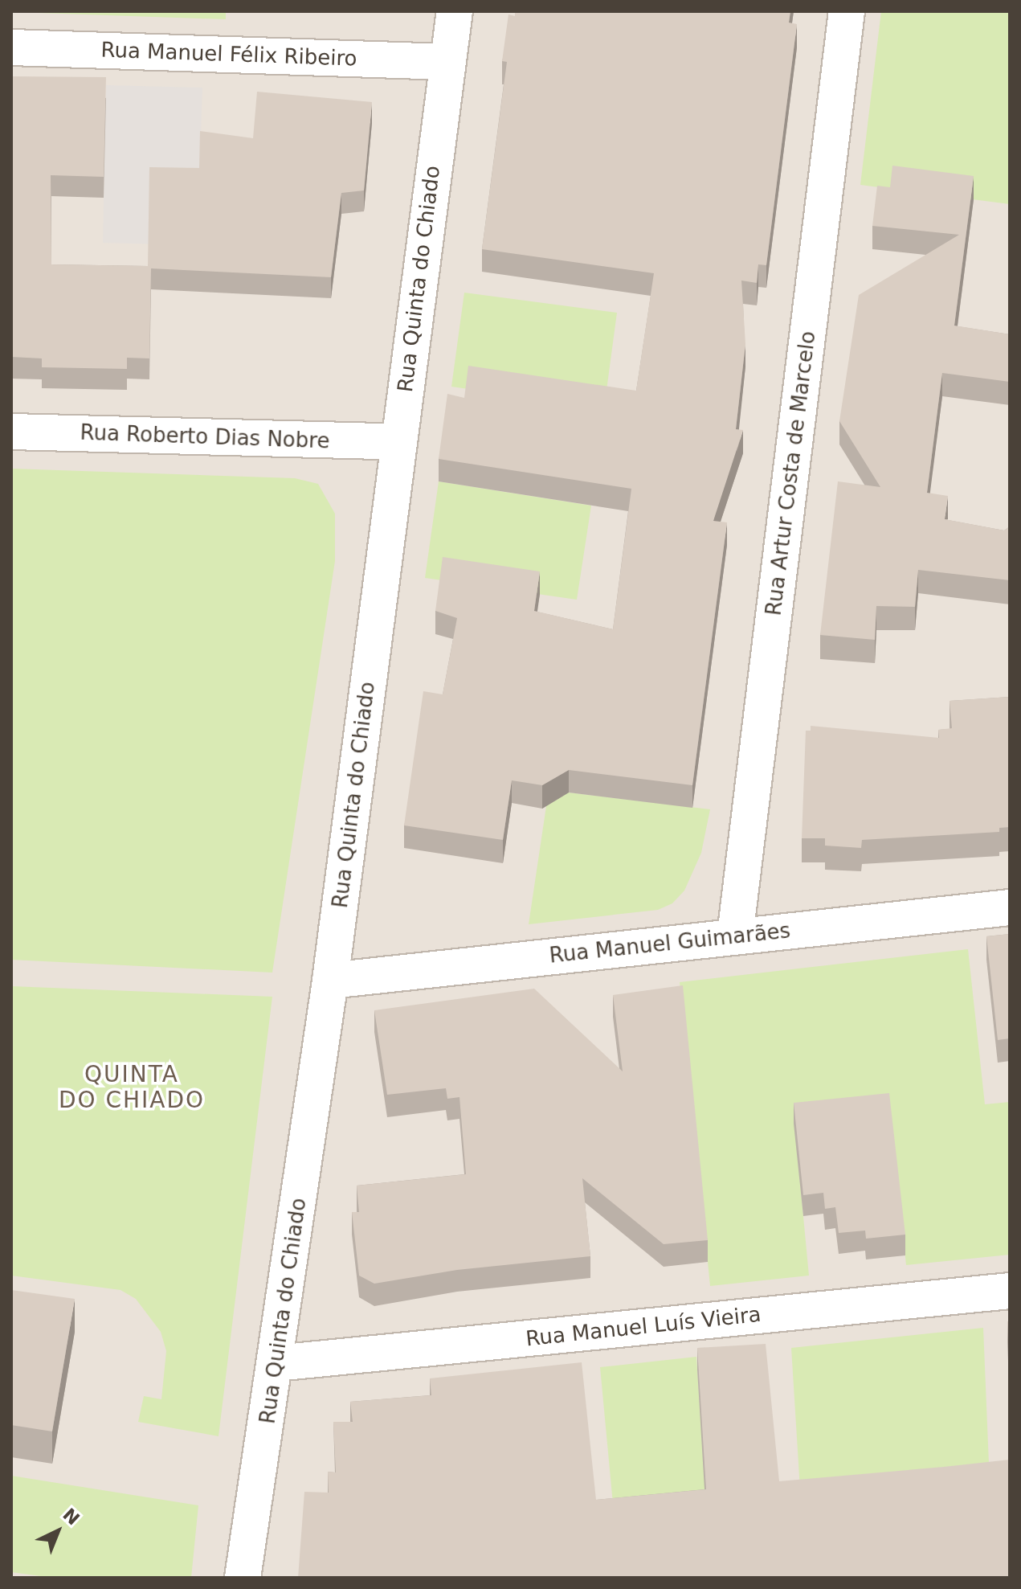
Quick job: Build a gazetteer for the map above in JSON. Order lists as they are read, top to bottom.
{
  "streets": {
    "street": [
      "Rua Manuel Félix Ribeiro",
      "Rua Quinta do Chiado",
      "Rua Roberto Dias Nobre",
      "Rua Artur Costa de Marcelo",
      "Rua Manuel Guimarães",
      "Rua Manuel Luís Vieira"
    ]
  },
  "crossings": [
    ["Rua Manuel Félix Ribeiro", "Rua Quinta do Chiado"],
    ["Rua Quinta do Chiado", "Rua Roberto Dias Nobre"],
    ["Rua Quinta do Chiado", "Rua Manuel Guimarães"],
    ["Rua Quinta do Chiado", "Rua Manuel Luís Vieira"],
    ["Rua Artur Costa de Marcelo", "Rua Manuel Guimarães"]
  ],
  "districts": ["QUINTA DO CHIADO"],
  "north": "top right"
}
